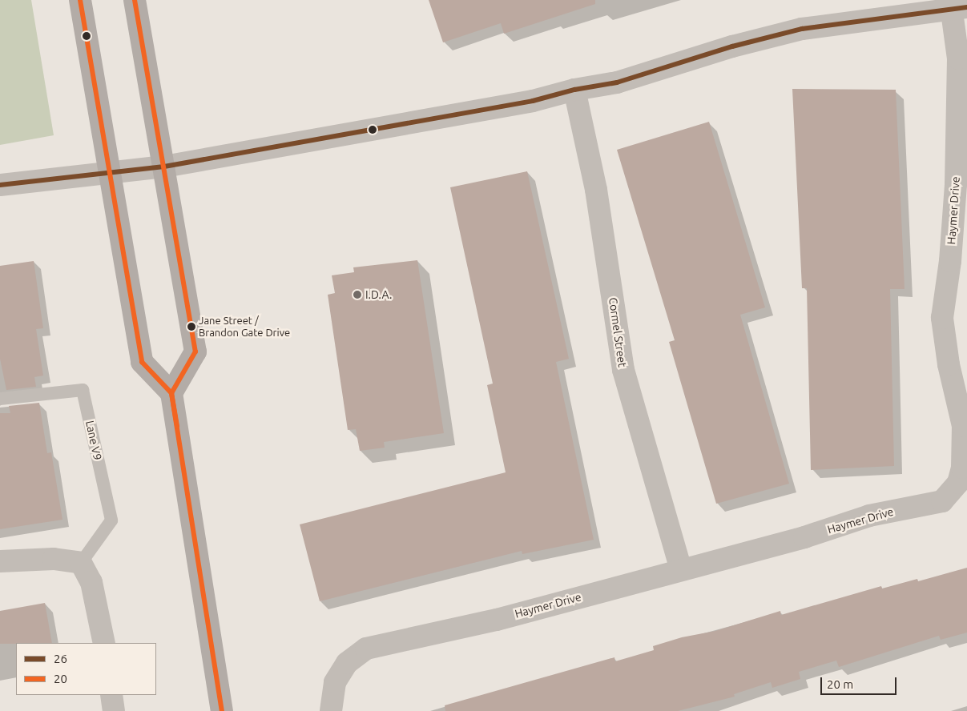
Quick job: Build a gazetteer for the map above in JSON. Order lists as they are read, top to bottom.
{
  "streets": {
    "street": ["Haymer Drive", "Cormel Street"],
    "lane": ["Lane V9"]
  },
  "crossings": [
    ["Haymer Drive", "Cormel Street"]
  ],
  "places": ["I.D.A.", "Jane Street / Brandon Gate Drive"],
  "lines": ["transit line 20", "transit line 26"],
  "legend": ["26", "20"],
  "scale_bar": "20 m"
}
